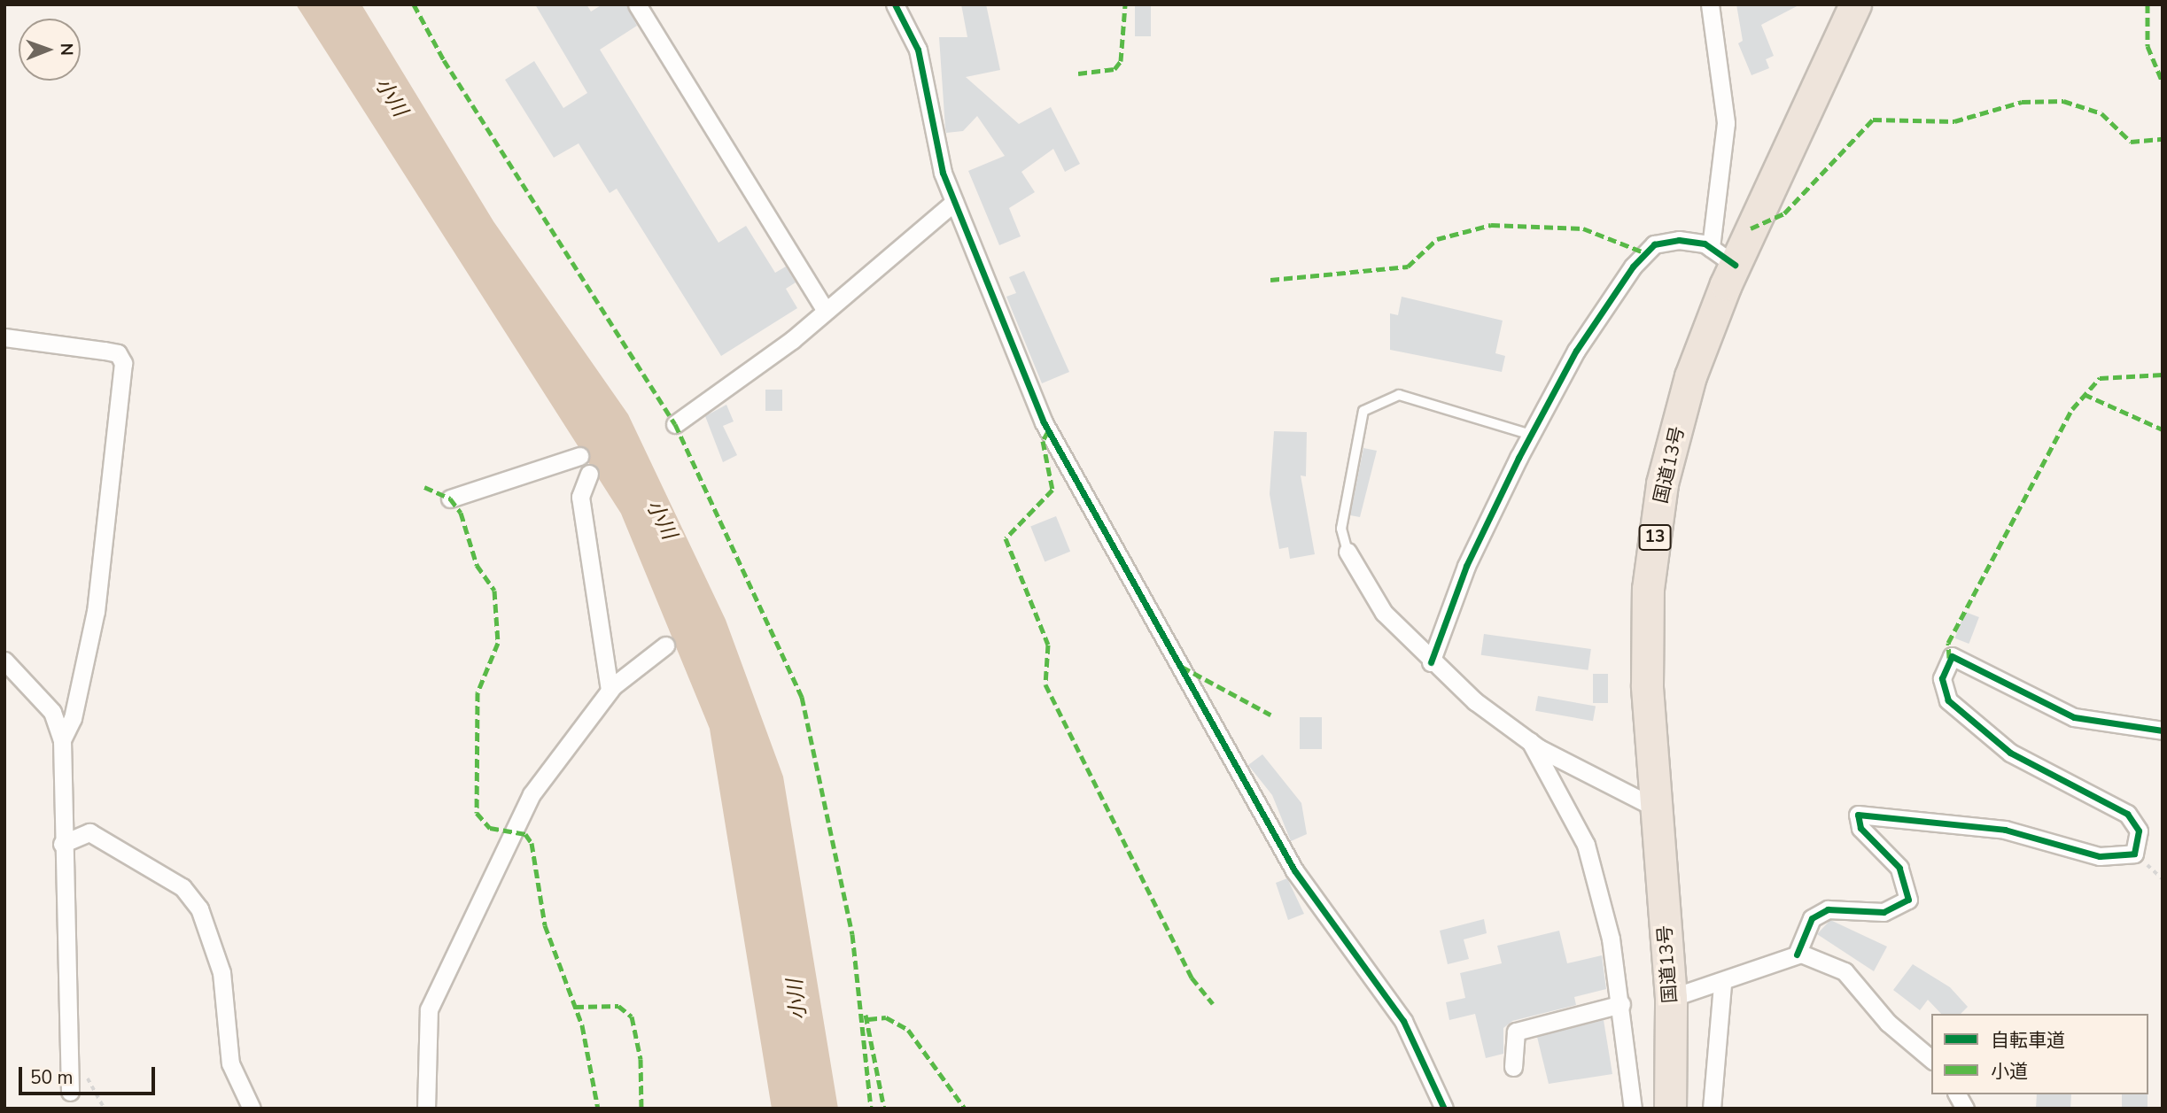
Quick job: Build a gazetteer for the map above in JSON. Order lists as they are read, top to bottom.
{
  "streets": {
    "highway": ["国道13号", "13"]
  },
  "water": ["小川"],
  "legend": ["自転車道", "小道"],
  "scale_bar": "50 m",
  "north": "right"
}
